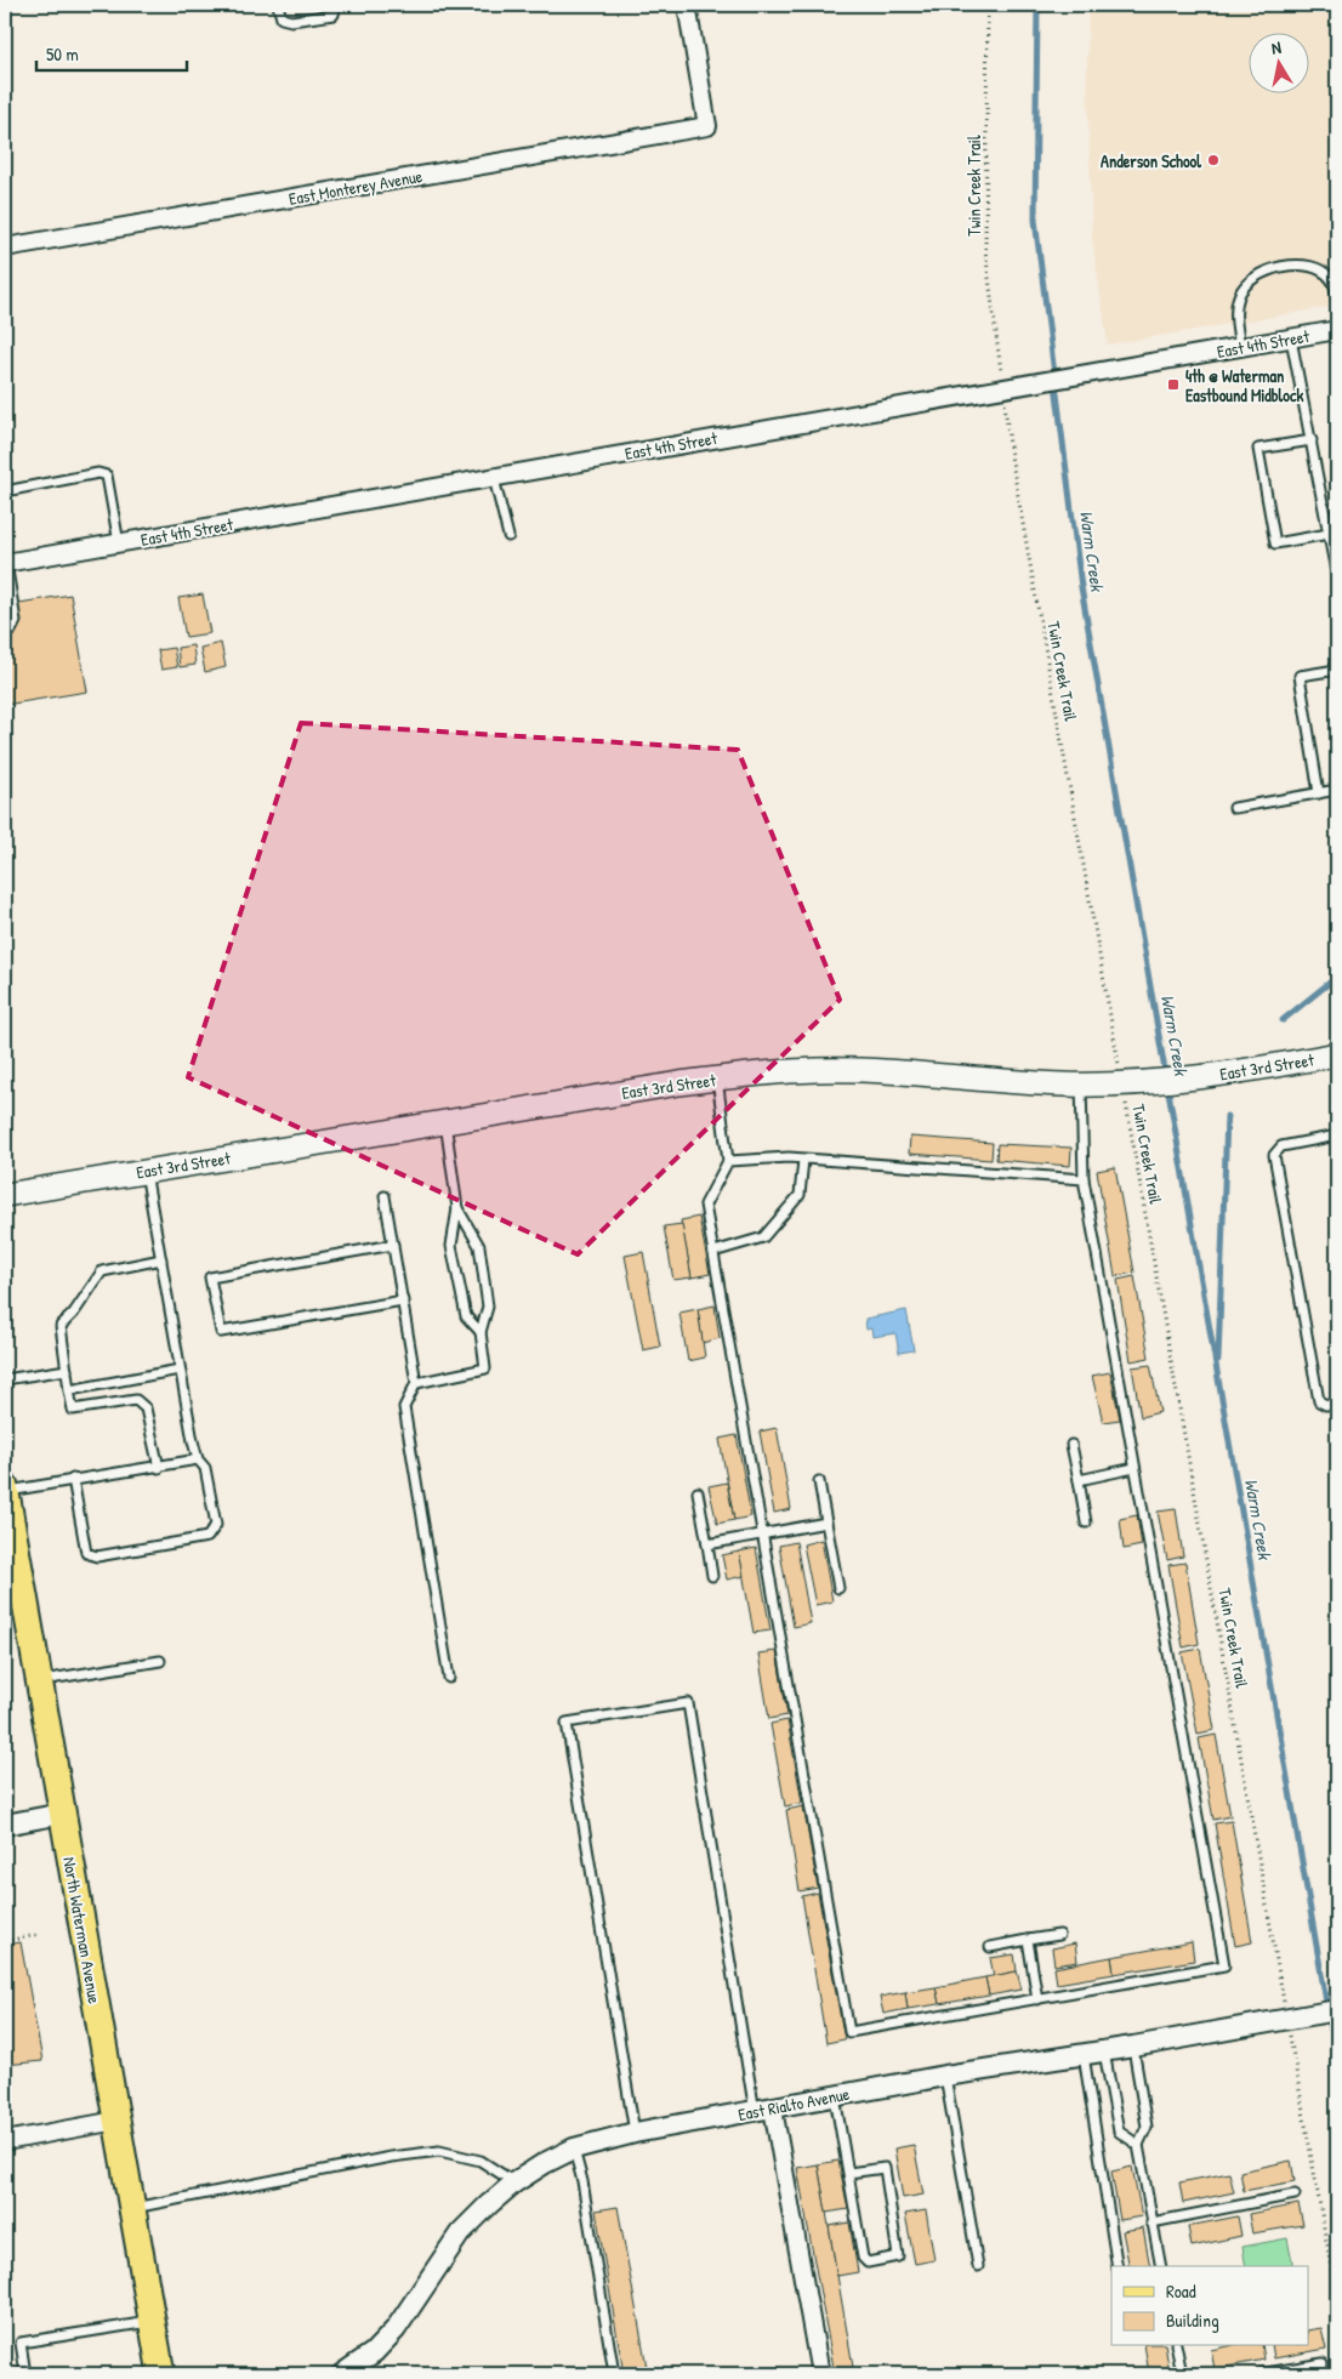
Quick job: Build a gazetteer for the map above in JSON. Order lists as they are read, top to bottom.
{
  "streets": {
    "main road": ["East 3rd Street", "North Waterman Avenue"],
    "street": ["East Monterey Avenue", "East 4th Street", "East Rialto Avenue"],
    "path": ["Twin Creek Trail"]
  },
  "crossings": [
    ["Twin Creek Trail", "East 4th Street"],
    ["Twin Creek Trail", "East 3rd Street"],
    ["Twin Creek Trail", "East Rialto Avenue"]
  ],
  "water": ["Warm Creek"],
  "places": {
    "other": ["Anderson School"],
    "transit": ["4th @ Waterman Eastbound Midblock"]
  },
  "legend": ["Road", "Building"],
  "scale_bar": "50 m",
  "north": "top"
}
